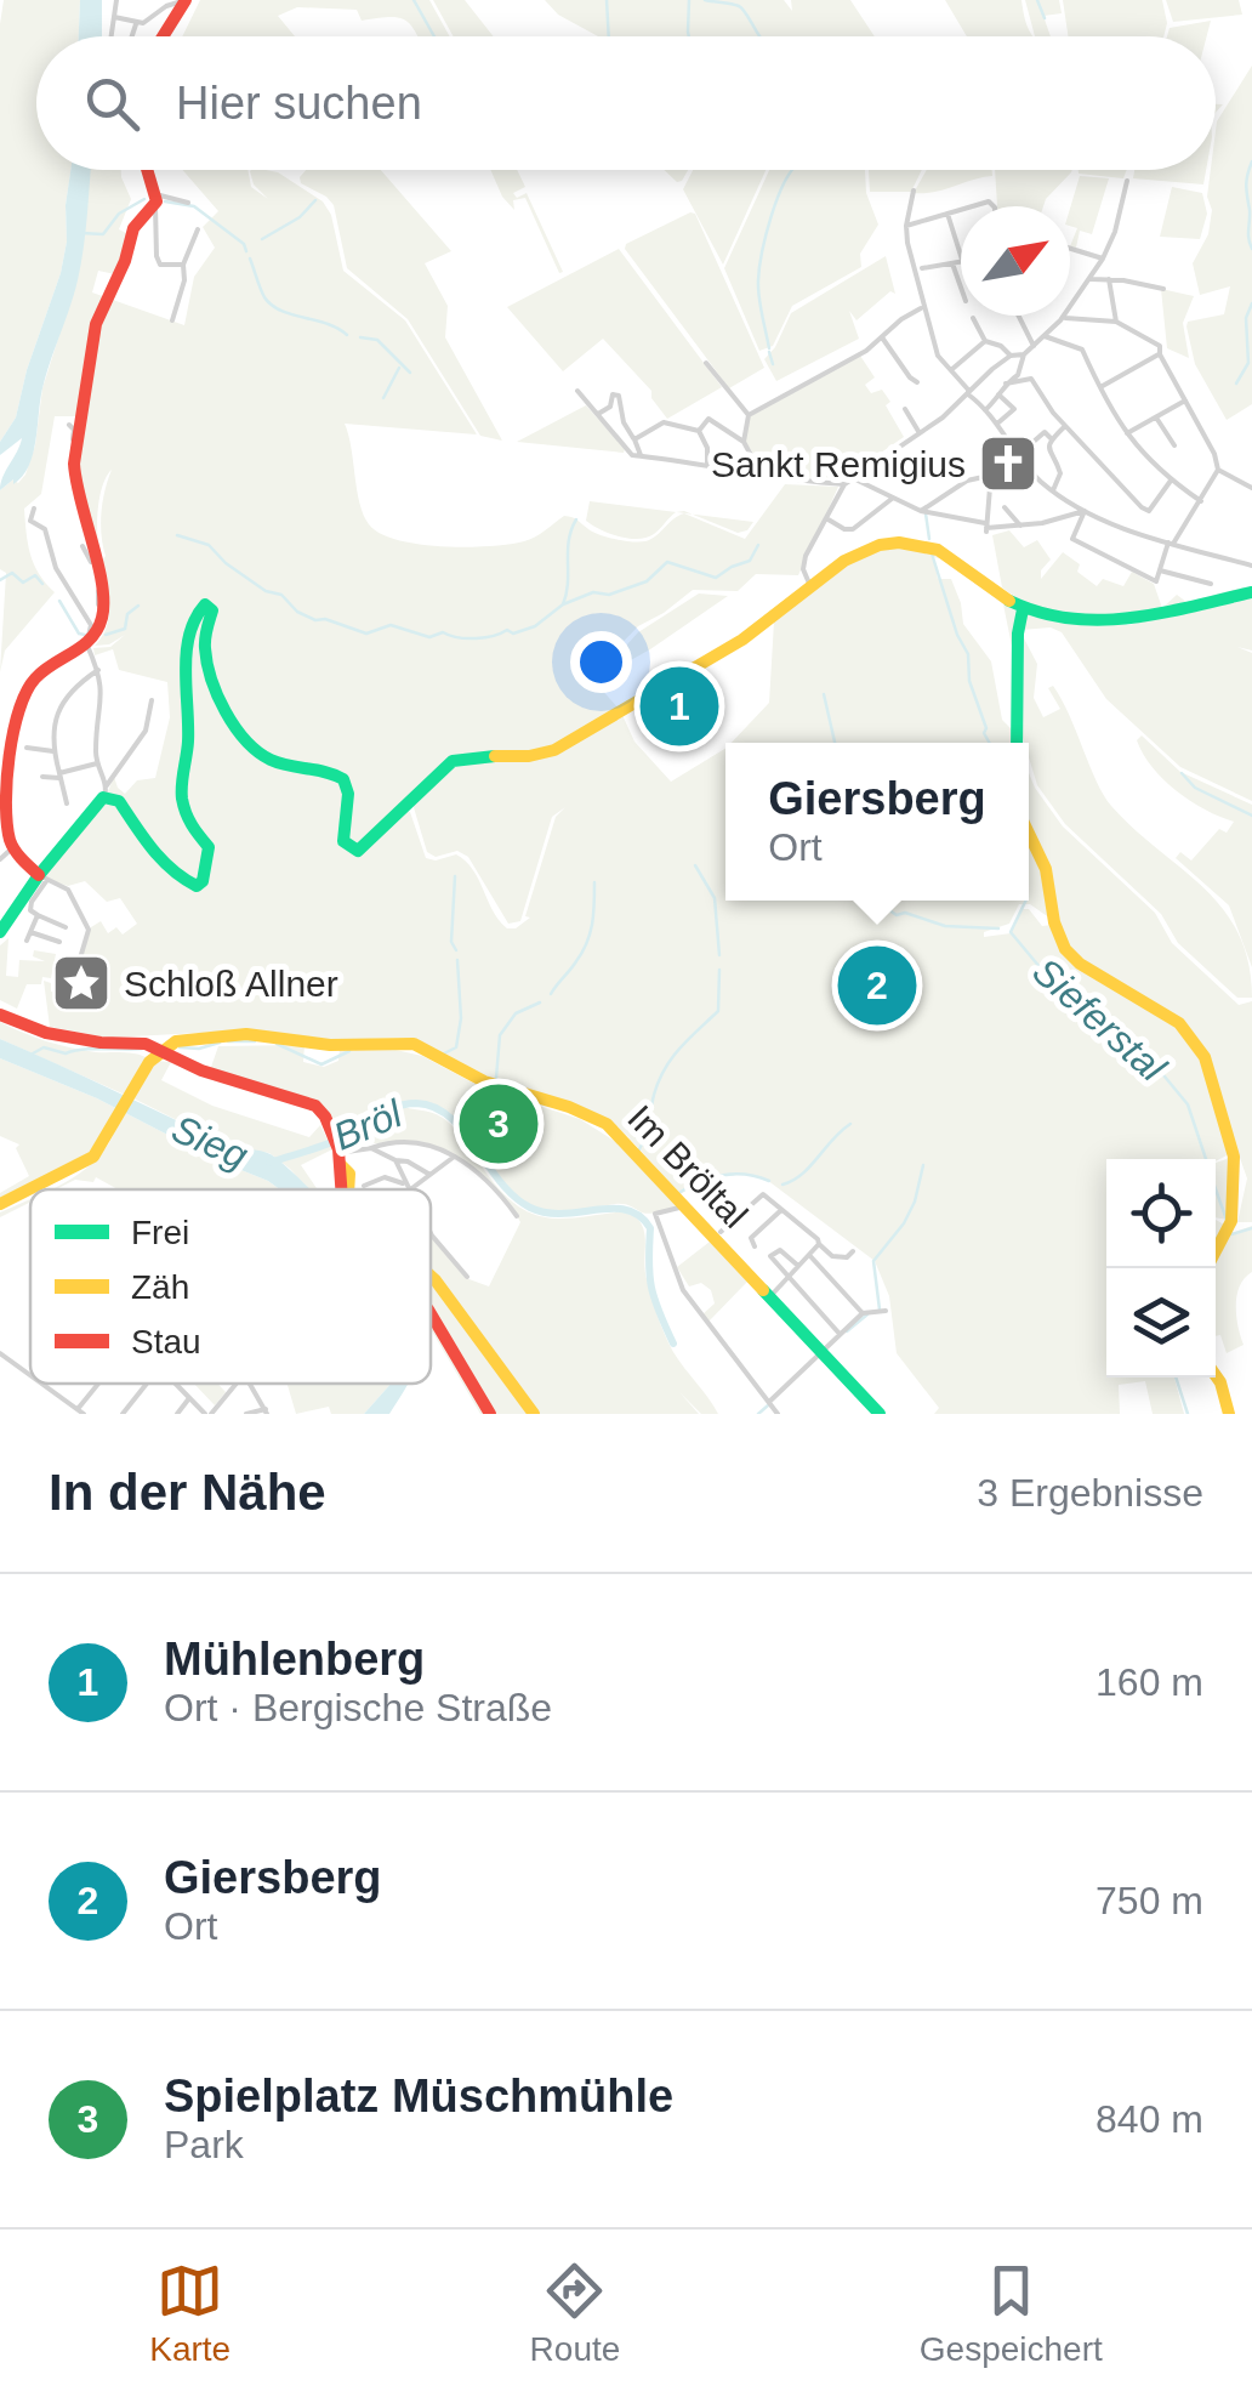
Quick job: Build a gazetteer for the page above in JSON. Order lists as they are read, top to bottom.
{
  "streets": {
    "main road": ["Im Bröltal"]
  },
  "water": ["Sieferstal", "Bröl", "Sieg"],
  "places": {
    "church": ["Sankt Remigius"],
    "place": ["Schloß Allner"]
  },
  "legend": ["Frei", "Zäh", "Stau"],
  "north": "top right",
  "page": {
    "search": "Hier suchen",
    "pins": ["1", "2", "3"],
    "popup": ["Giersberg", "Ort"],
    "heading": ["In der Nähe", "3 Ergebnisse"],
    "list": [
      {
        "mark": "1",
        "name": "Mühlenberg",
        "note": "Ort · Bergische Straße",
        "value": "160 m"
      },
      {
        "mark": "2",
        "name": "Giersberg",
        "note": "Ort",
        "value": "750 m"
      },
      {
        "mark": "3",
        "name": "Spielplatz Müschmühle",
        "note": "Park",
        "value": "840 m"
      }
    ],
    "nav": ["Karte", "Route", "Gespeichert"]
  }
}
